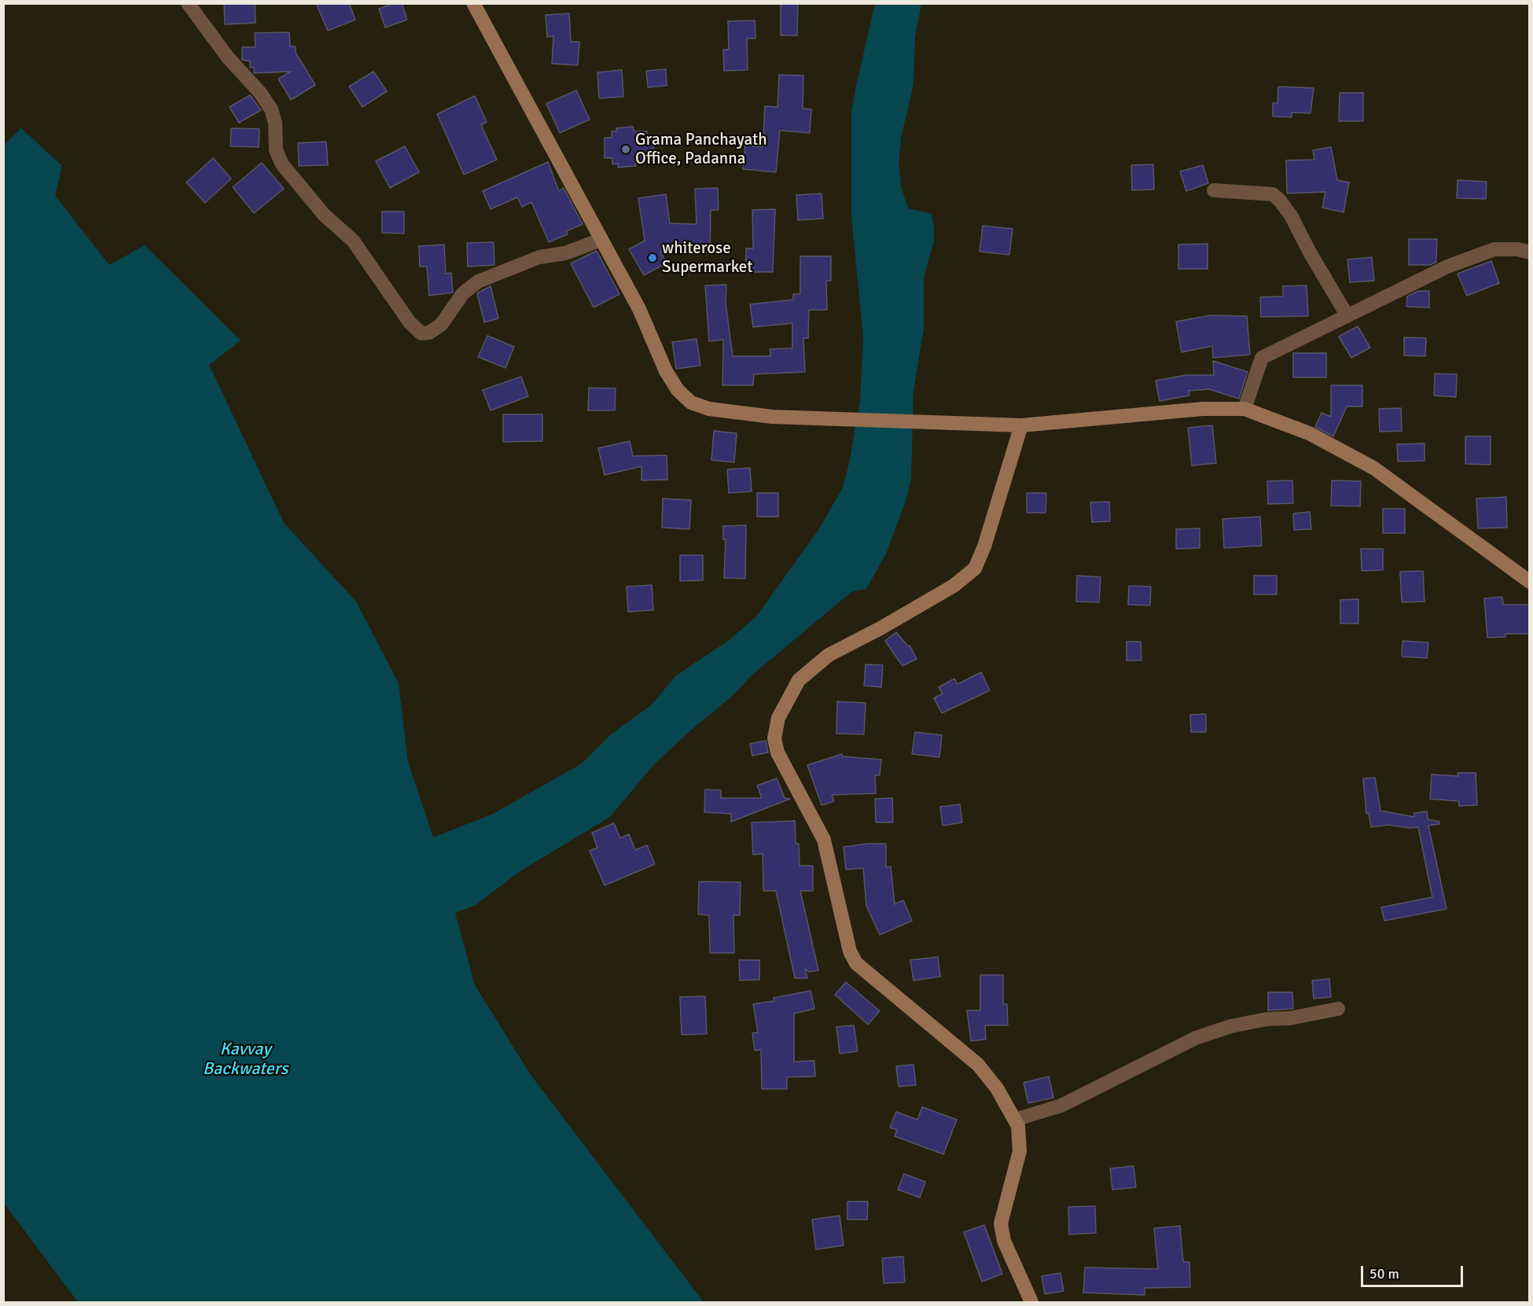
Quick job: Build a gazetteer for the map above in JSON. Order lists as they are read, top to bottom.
{
  "water": ["Kavvay Backwaters"],
  "places": ["Grama Panchayath Office, Padanna", "whiterose Supermarket"],
  "scale_bar": "50 m"
}
